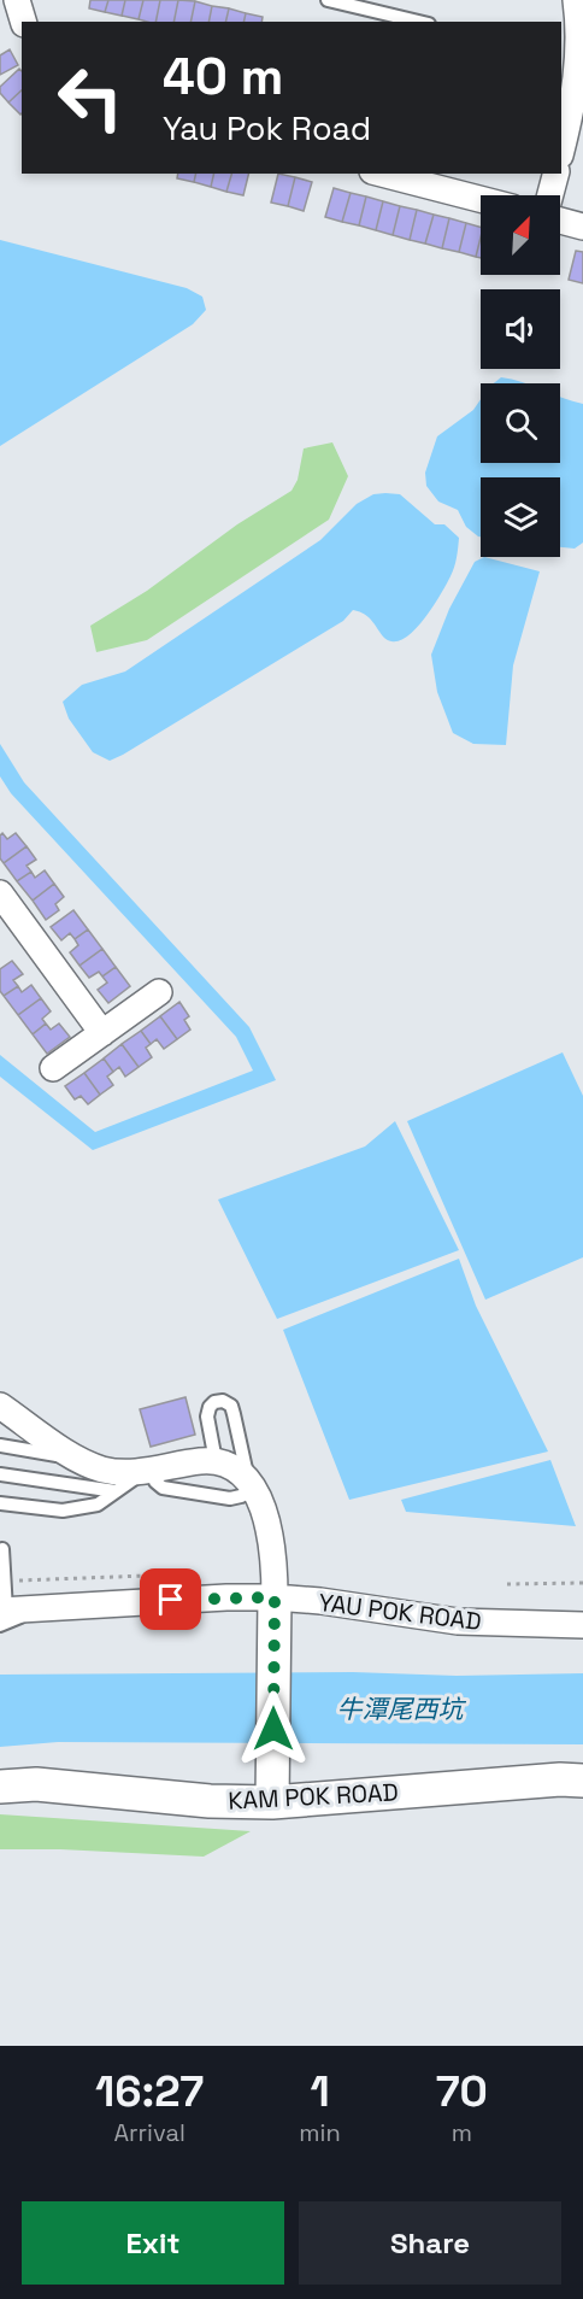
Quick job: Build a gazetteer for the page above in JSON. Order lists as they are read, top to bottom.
{
  "streets": {
    "street": ["YAU POK ROAD", "KAM POK ROAD"]
  },
  "water": ["牛潭尾西坑"],
  "north": "top right",
  "page": {
    "turn": ["40 m", "Yau Pok Road"],
    "eta": [
      "16:27",
      "Arrival",
      "1",
      "min",
      "70",
      "m"
    ],
    "buttons": ["Exit", "Share"]
  }
}
